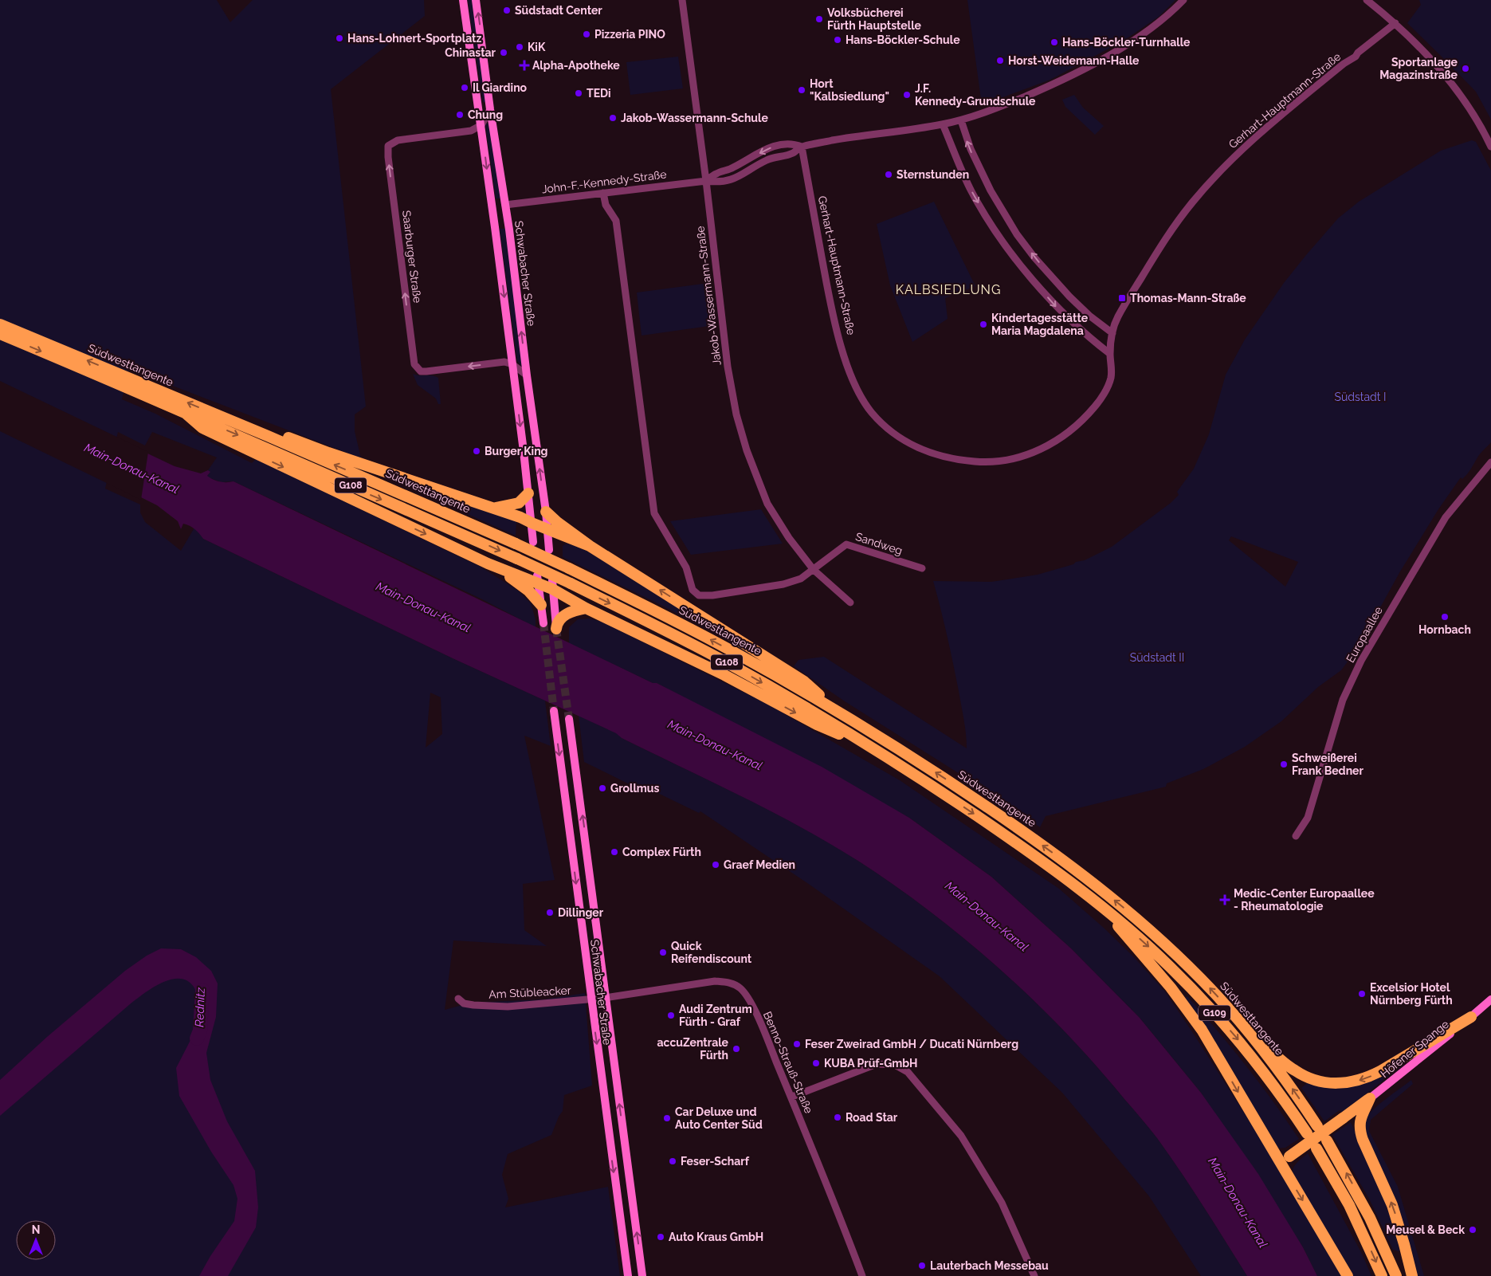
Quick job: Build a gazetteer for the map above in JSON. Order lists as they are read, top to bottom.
{
  "streets": {
    "highway": ["Südwesttangente", "G108", "G109"],
    "main road": ["Schwabacher Straße", "Höfener Spange"],
    "street": [
      "Gerhart-Hauptmann-Straße",
      "John-F.-Kennedy-Straße",
      "Saarburger Straße",
      "Jakob-Wassermann-Straße",
      "Sandweg",
      "Europaallee",
      "Am Stübleacker",
      "Benno-Strauß-Straße"
    ]
  },
  "crossings": [
    ["Gerhart-Hauptmann-Straße", "John-F.-Kennedy-Straße"],
    ["John-F.-Kennedy-Straße", "Schwabacher Straße"],
    ["John-F.-Kennedy-Straße", "Jakob-Wassermann-Straße"],
    ["Schwabacher Straße", "Am Stübleacker"],
    ["Schwabacher Straße", "Benno-Strauß-Straße"],
    ["Jakob-Wassermann-Straße", "Sandweg"],
    ["Am Stübleacker", "Benno-Strauß-Straße"]
  ],
  "districts": ["KALBSIEDLUNG"],
  "water": ["Main-Donau-Kanal", "Rednitz"],
  "parks": ["Südstadt I", "Südstadt II"],
  "places": {
    "other": [
      "Südstadt Center",
      "Volksbücherei Fürth Hauptstelle",
      "Pizzeria PINO",
      "Hans-Lohnert-Sportplatz",
      "Hans-Böckler-Schule",
      "Hans-Böckler-Turnhalle",
      "KiK",
      "Chinastar",
      "Horst-Weidemann-Halle",
      "Sportanlage Magazinstraße",
      "Il Giardino",
      "Hort \"Kalbsiedlung\"",
      "TEDi",
      "J.F. Kennedy-Grundschule",
      "Chung",
      "Jakob-Wassermann-Schule",
      "Sternstunden",
      "Kindertagesstätte Maria Magdalena",
      "Burger King",
      "Hornbach",
      "Schweißerei Frank Bedner",
      "Grollmus",
      "Complex Fürth",
      "Graef Medien",
      "Dillinger",
      "Quick Reifendiscount",
      "Excelsior Hotel Nürnberg Fürth",
      "Audi Zentrum Fürth - Graf",
      "Feser Zweirad GmbH / Ducati Nürnberg",
      "accuZentrale Fürth",
      "KUBA Prüf-GmbH",
      "Road Star",
      "Car Deluxe und Auto Center Süd",
      "Feser-Scharf",
      "Meusel & Beck",
      "Auto Kraus GmbH",
      "Lauterbach Messebau"
    ],
    "health": ["Alpha-Apotheke", "Medic-Center Europaallee - Rheumatologie"],
    "transit": ["Thomas-Mann-Straße"]
  },
  "north": "top"
}
